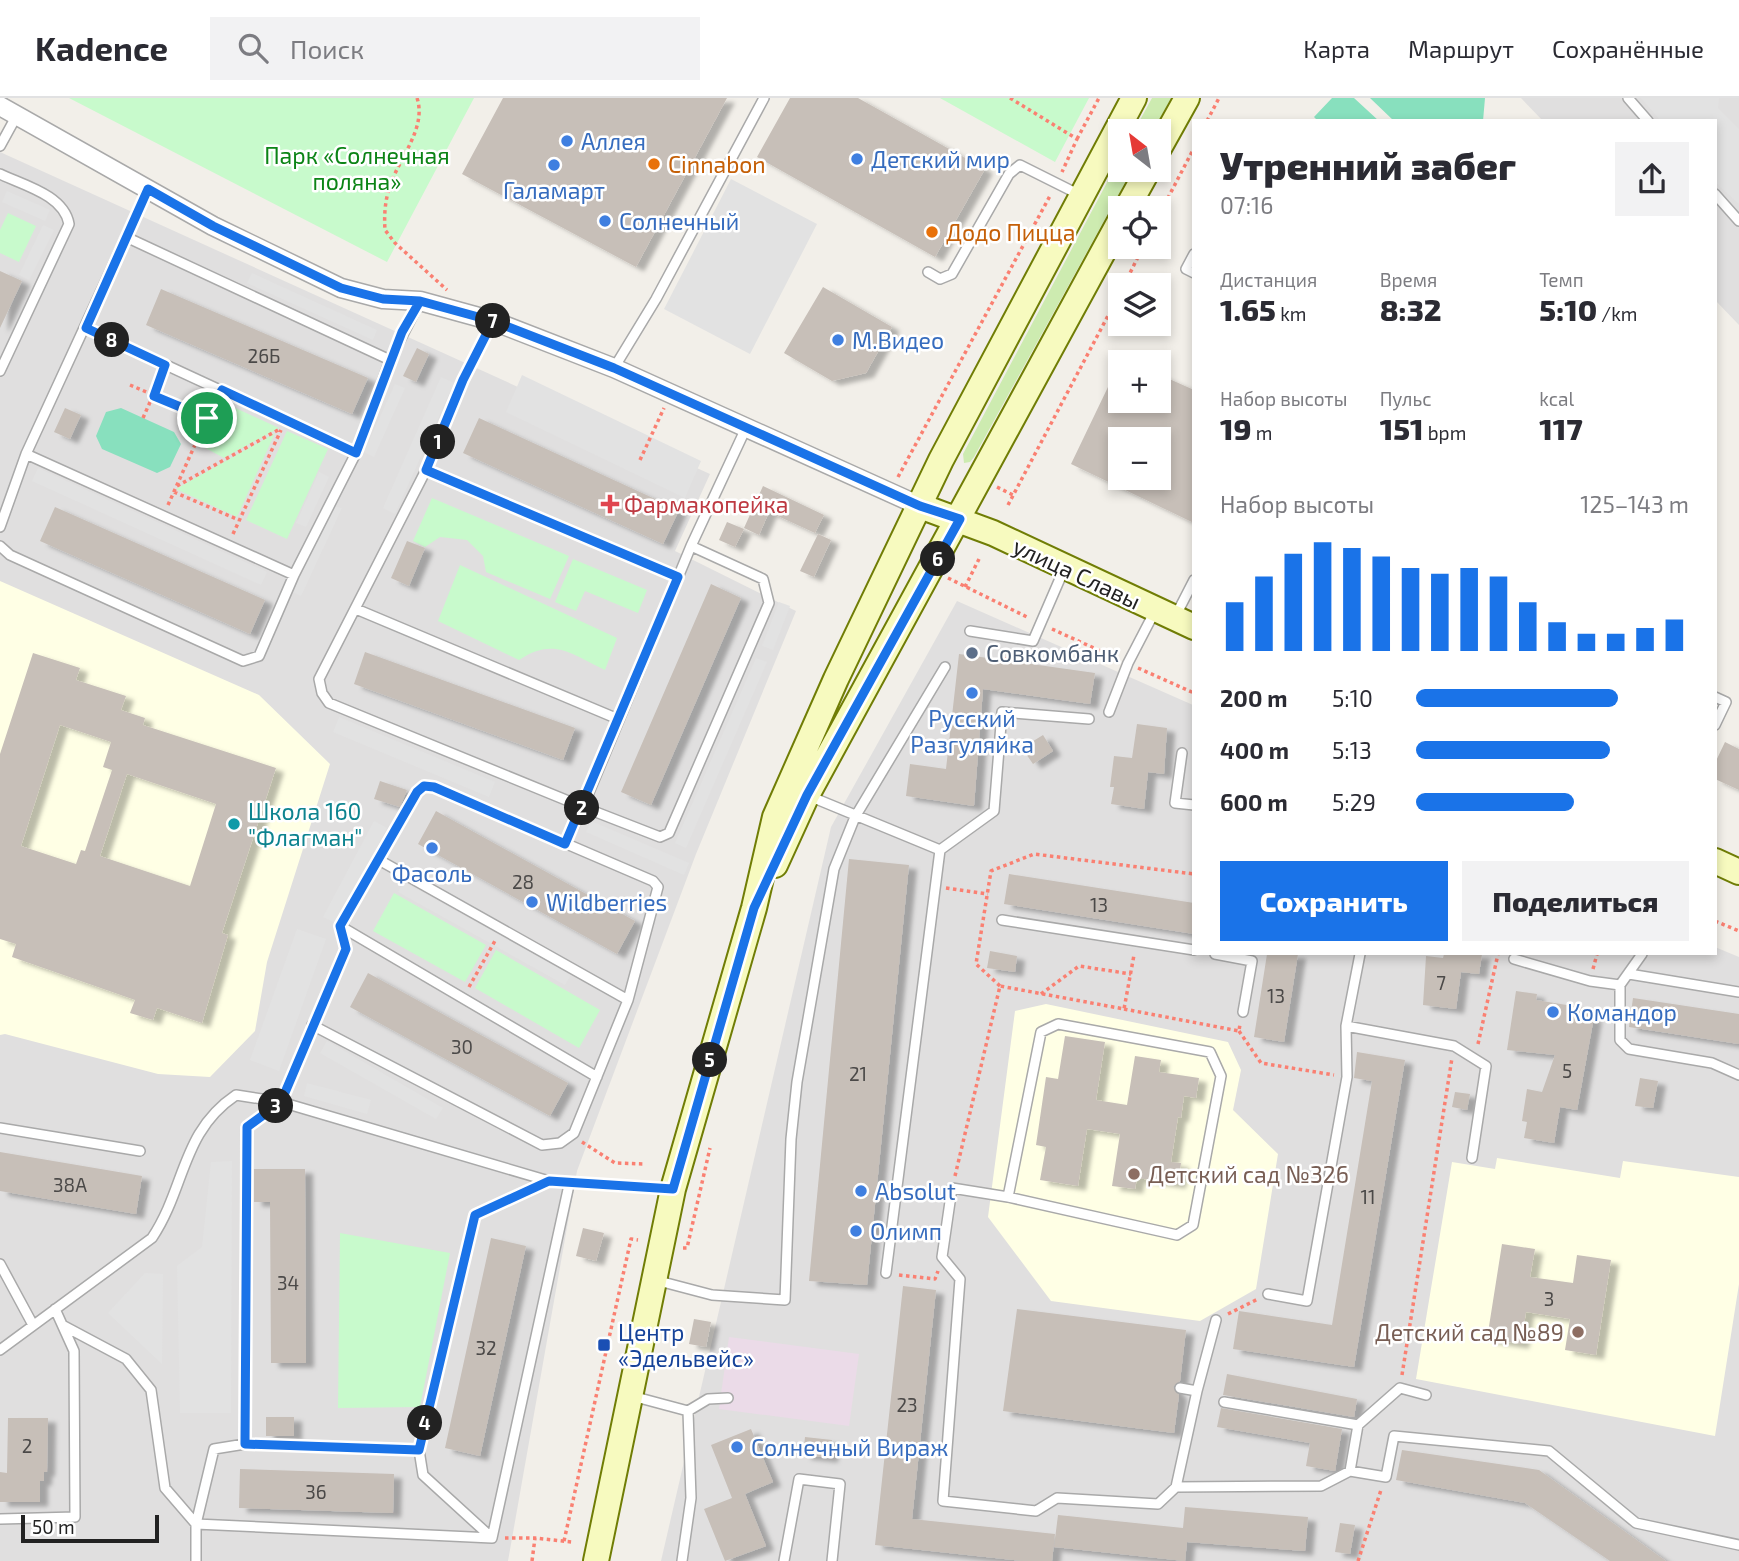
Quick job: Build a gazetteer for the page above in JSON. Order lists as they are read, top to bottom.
{
  "streets": {
    "main road": ["улица Славы"]
  },
  "parks": ["Парк «Солнечная поляна»"],
  "places": {
    "other": [
      "Аллея",
      "Детский мир",
      "Cinnabon",
      "Галамарт",
      "Солнечный",
      "Додо Пицца",
      "М.Видео",
      "Совкомбанк",
      "Русский Разгуляйка",
      "Школа 160 \"Флагман\"",
      "Фасоль",
      "Wildberries",
      "Командор",
      "Детский сад №326",
      "Absolut",
      "Олимп",
      "Детский сад №89",
      "Солнечный Вираж"
    ],
    "health": ["Фармакопейка"],
    "transit": ["Центр «Эдельвейс»"]
  },
  "house_numbers": [
    "26Б",
    "28",
    "13",
    "7",
    "13",
    "30",
    "5",
    "21",
    "38А",
    "11",
    "34",
    "3",
    "32",
    "23",
    "2",
    "36"
  ],
  "scale_bar": "50 m",
  "north": "top left",
  "page": {
    "header": "Kadence",
    "search": "Поиск",
    "nav": ["Карта", "Маршрут", "Сохранённые"],
    "map_buttons": ["+", "−"],
    "heading": ["Утренний забег", "07:16"],
    "stats": [
      ["Дистанция", "1.65 km"],
      ["Время", "8:32"],
      ["Темп", "5:10 /km"],
      ["Набор высоты", "19 m"],
      ["Пульс", "151 bpm"],
      ["kcal", "117"]
    ],
    "pins": [
      "7",
      "8",
      "1",
      "6",
      "2",
      "5",
      "3",
      "4"
    ],
    "chart": ["Набор высоты", "125–143 m"],
    "list": [
      {
        "name": "200 m",
        "note": "5:10"
      },
      {
        "name": "400 m",
        "note": "5:13"
      },
      {
        "name": "600 m",
        "note": "5:29"
      }
    ],
    "buttons": ["Сохранить", "Поделиться"],
    "scale": "50 m"
  }
}
